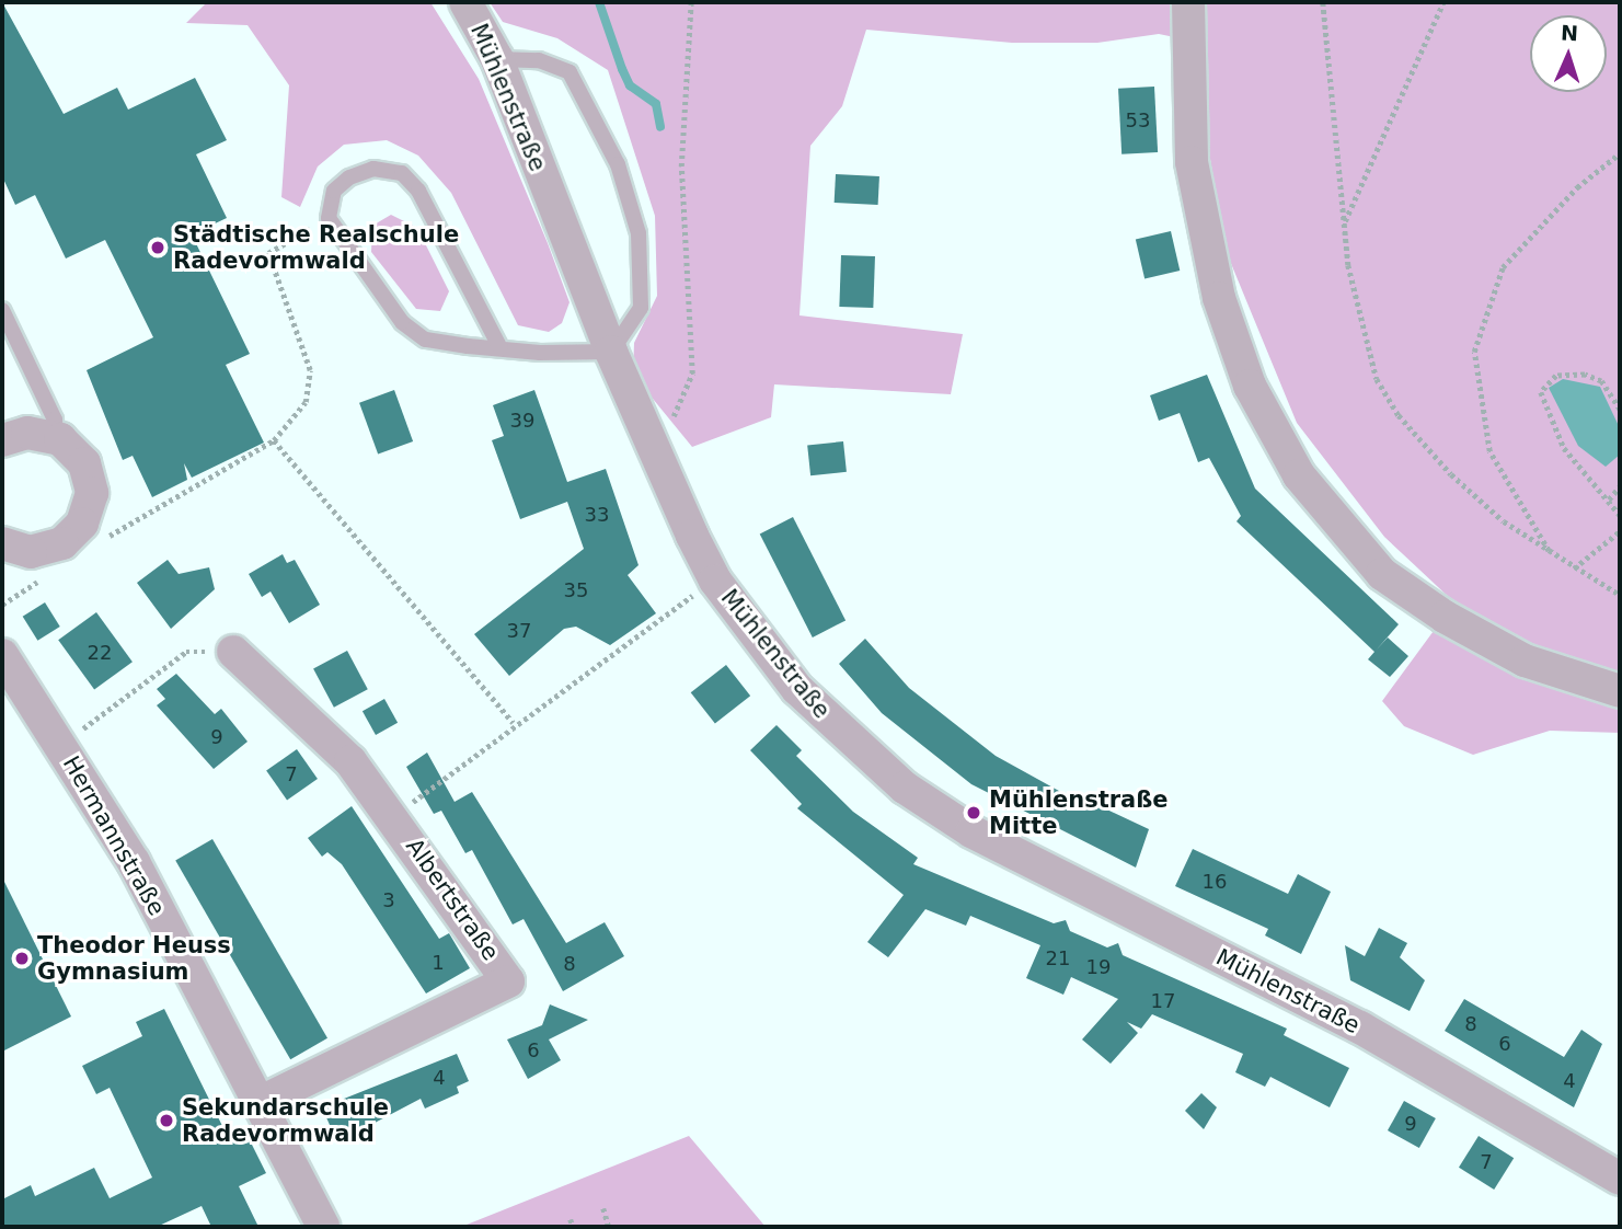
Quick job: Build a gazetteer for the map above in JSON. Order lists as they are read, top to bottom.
{
  "streets": {
    "street": ["Mühlenstraße", "Hermannstraße", "Albertstraße"]
  },
  "crossings": [
    ["Hermannstraße", "Albertstraße"]
  ],
  "places": [
    "Städtische Realschule Radevormwald",
    "Mühlenstraße Mitte",
    "Theodor Heuss Gymnasium",
    "Sekundarschule Radevormwald"
  ],
  "house_numbers": [
    "53",
    "39",
    "33",
    "35",
    "37",
    "22",
    "9",
    "7",
    "16",
    "3",
    "21",
    "1",
    "8",
    "19",
    "17",
    "8",
    "6",
    "6",
    "4",
    "4",
    "9",
    "7"
  ],
  "north": "top"
}
